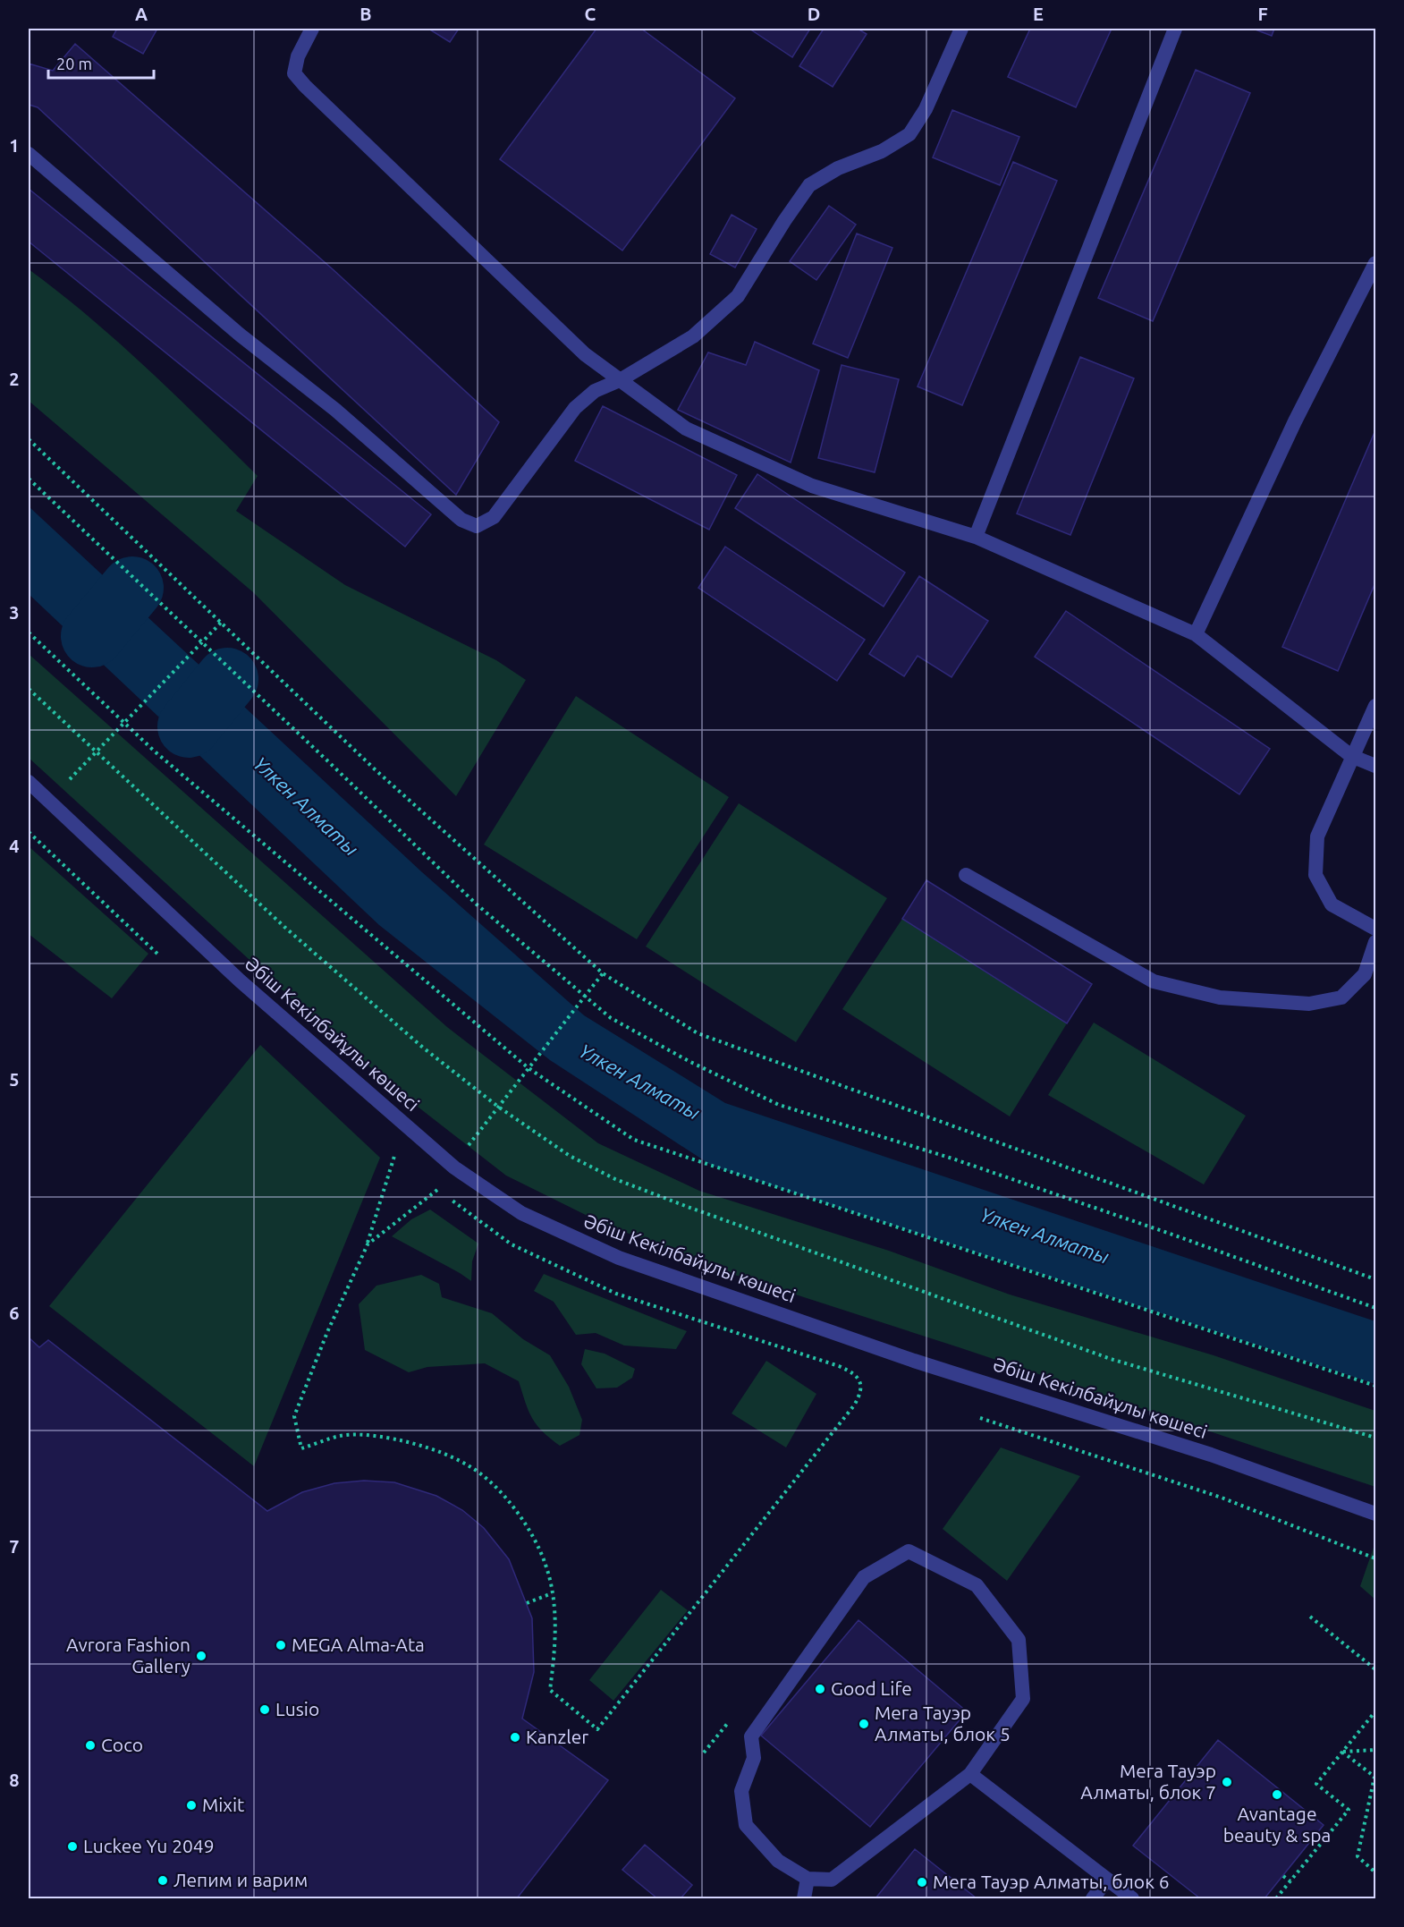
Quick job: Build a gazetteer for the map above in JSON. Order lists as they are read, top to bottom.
{
  "streets": {
    "street": ["Әбіш Кекілбайұлы көшесі"]
  },
  "water": ["Үлкен Алматы"],
  "places": [
    "MEGA Alma-Ata",
    "Avrora Fashion Gallery",
    "Good Life",
    "Lusio",
    "Мега Тауэр Алматы, блок 5",
    "Kanzler",
    "Сосо",
    "Мега Тауэр Алматы, блок 7",
    "Avantage beauty & spa",
    "Mixit",
    "Luckee Yu 2049",
    "Лепим и варим",
    "Мега Тауэр Алматы, блок 6"
  ],
  "scale_bar": "20 m",
  "grid": {
    "columns": [
      "A",
      "B",
      "C",
      "D",
      "E",
      "F"
    ],
    "rows": [
      "1",
      "2",
      "3",
      "4",
      "5",
      "6",
      "7",
      "8"
    ]
  }
}
